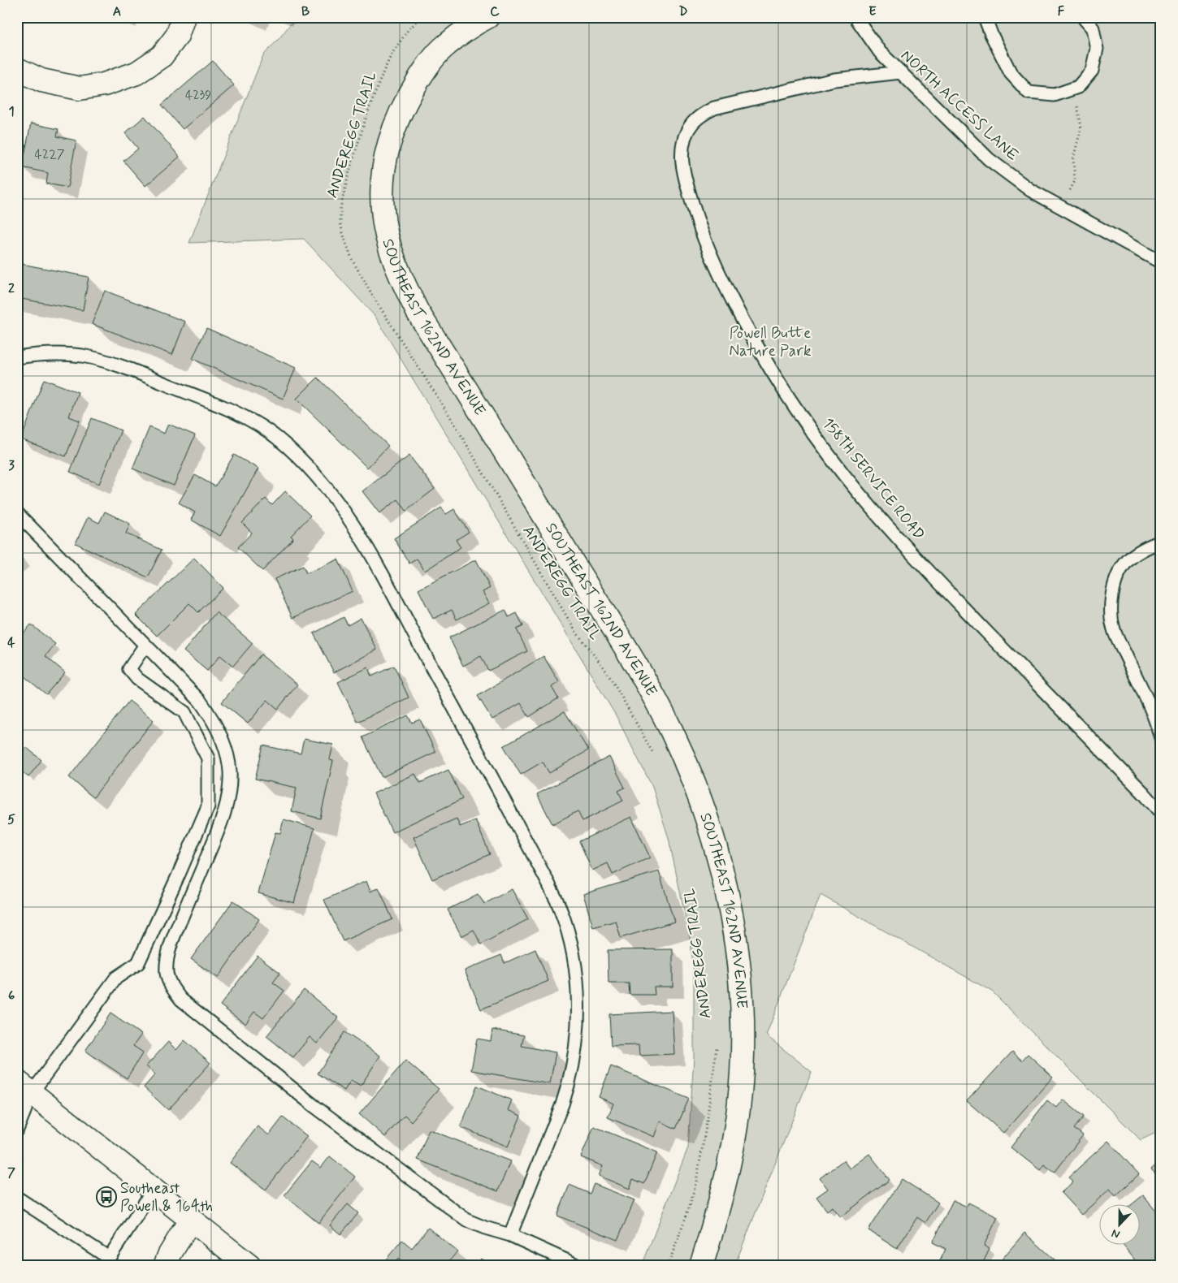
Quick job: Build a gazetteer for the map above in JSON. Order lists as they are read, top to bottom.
{
  "streets": {
    "street": ["SOUTHEAST 162ND AVENUE"],
    "lane": ["NORTH ACCESS LANE", "158TH SERVICE ROAD"],
    "path": ["ANDEREGG TRAIL"]
  },
  "crossings": [
    ["NORTH ACCESS LANE", "158TH SERVICE ROAD"]
  ],
  "parks": ["Powell Butte Nature Park"],
  "places": {
    "bus stop": ["Southeast Powell & 164th"]
  },
  "house_numbers": ["4239", "4227"],
  "north": "bottom",
  "grid": {
    "columns": [
      "A",
      "B",
      "C",
      "D",
      "E",
      "F"
    ],
    "rows": [
      "1",
      "2",
      "3",
      "4",
      "5",
      "6",
      "7"
    ]
  }
}
